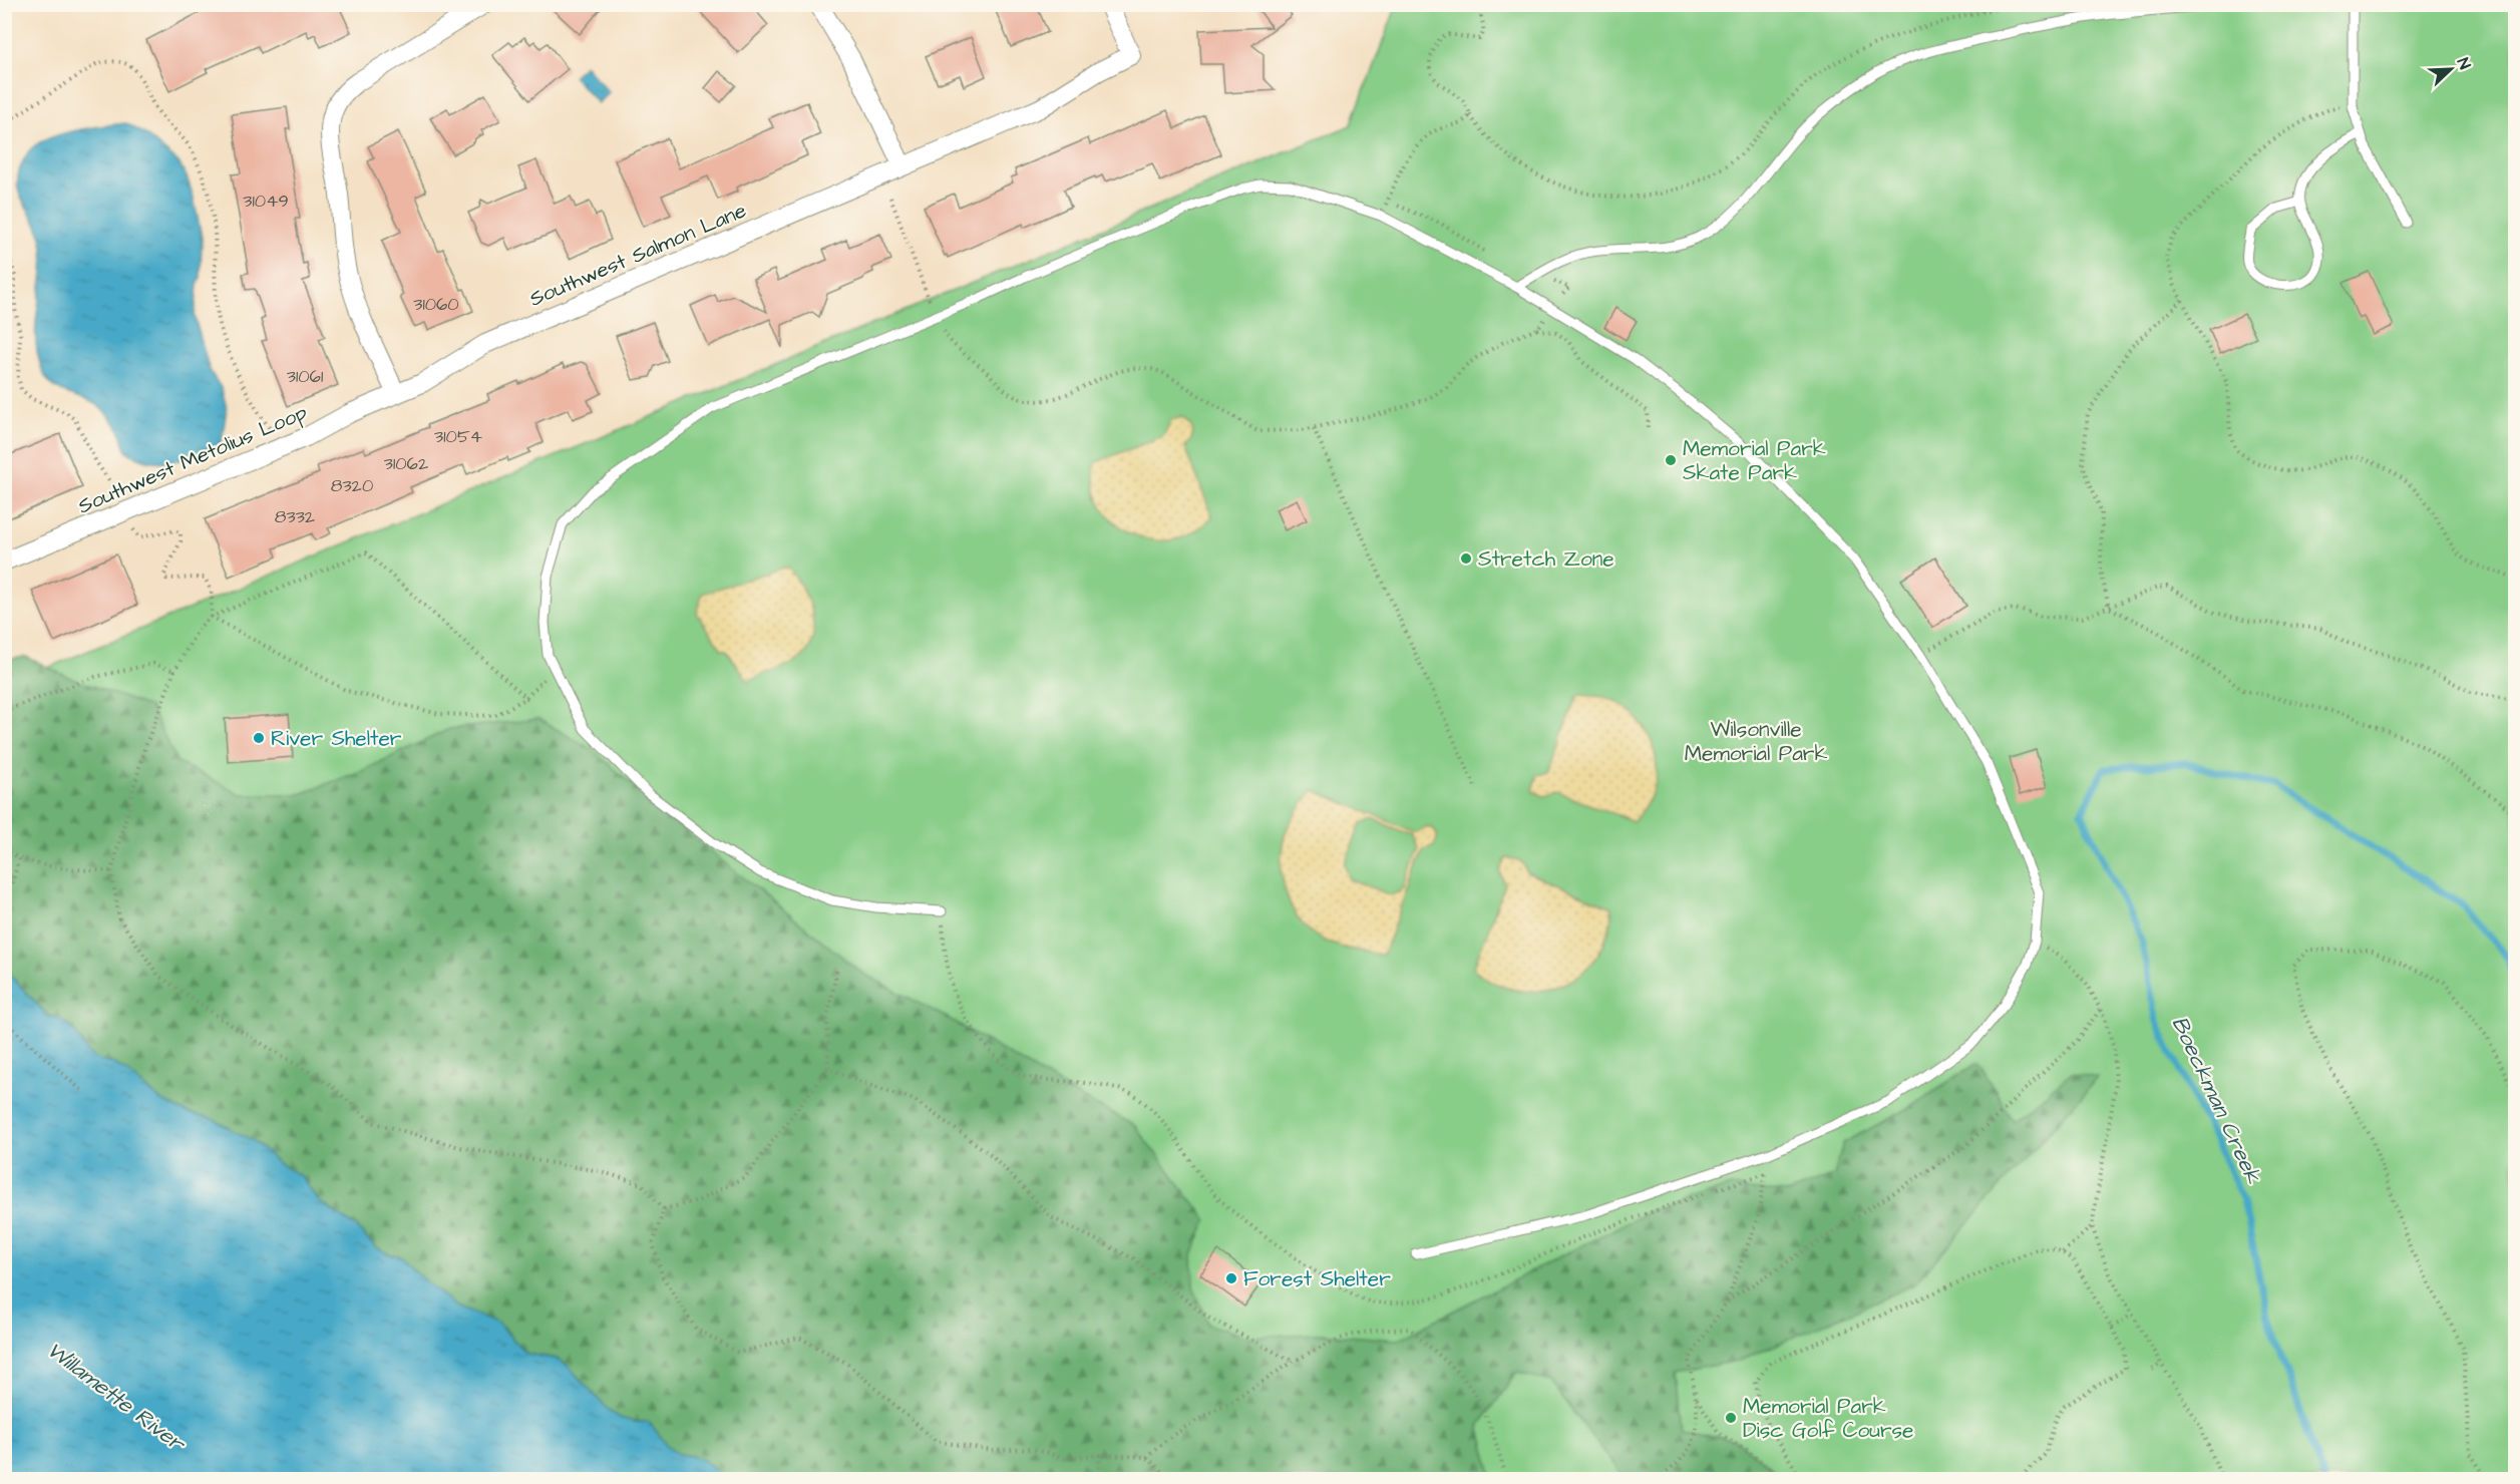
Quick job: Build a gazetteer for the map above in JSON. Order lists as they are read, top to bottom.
{
  "streets": {
    "street": ["Southwest Salmon Lane", "Southwest Metolius Loop"]
  },
  "crossings": [
    ["Southwest Salmon Lane", "Southwest Metolius Loop"]
  ],
  "water": ["Boeckman Creek", "Willamette River"],
  "parks": ["Wilsonville Memorial Park"],
  "places": [
    "Memorial Park Skate Park",
    "Stretch Zone",
    "River Shelter",
    "Forest Shelter",
    "Memorial Park Disc Golf Course"
  ],
  "house_numbers": [
    "31049",
    "31060",
    "31061",
    "31054",
    "31062",
    "8320",
    "8332"
  ],
  "north": "top right"
}
